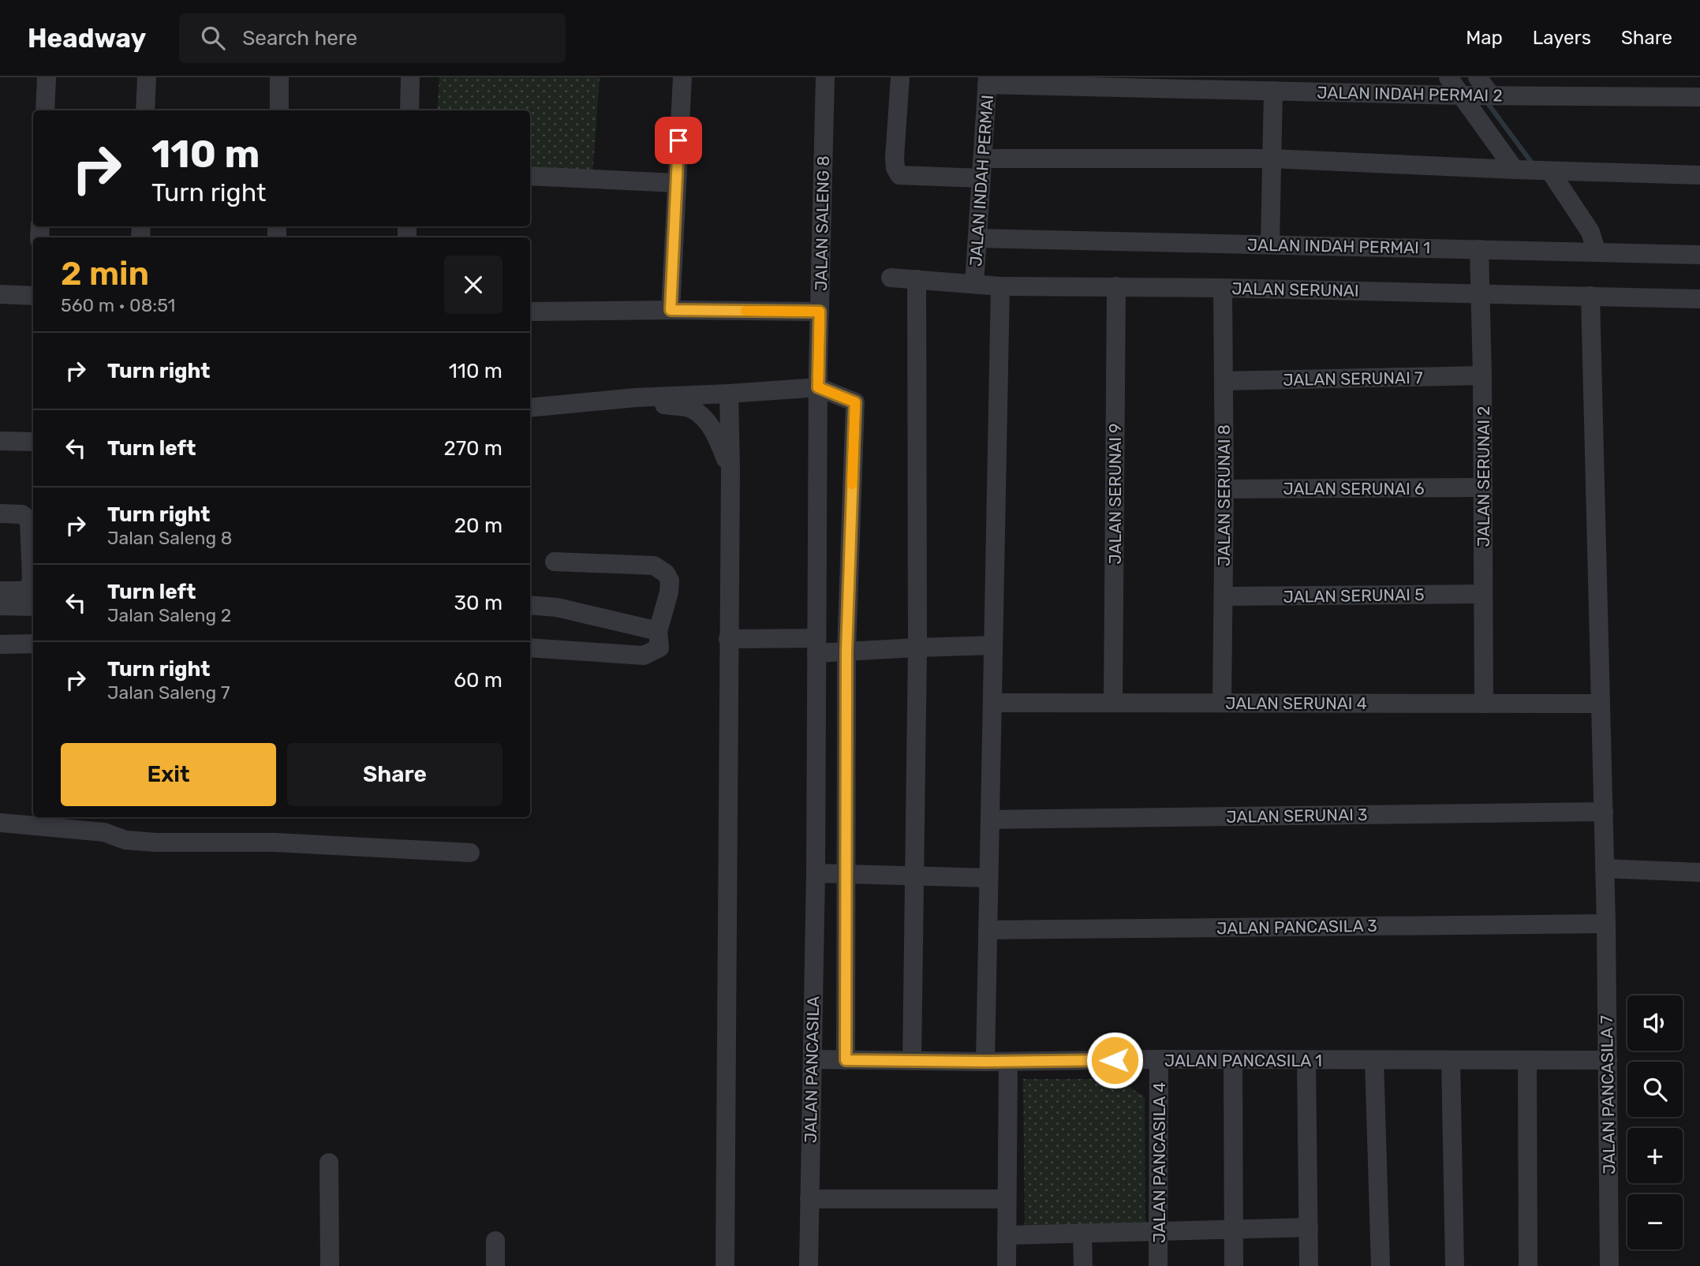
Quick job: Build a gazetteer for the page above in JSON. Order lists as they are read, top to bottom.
{
  "streets": {
    "street": [
      "JALAN INDAH PERMAI 2",
      "JALAN INDAH PERMAI",
      "JALAN SALENG 8",
      "JALAN INDAH PERMAI 1",
      "JALAN SERUNAI",
      "JALAN SERUNAI 7",
      "JALAN SERUNAI 2",
      "JALAN SERUNAI 6",
      "JALAN SERUNAI 9",
      "JALAN SERUNAI 8",
      "JALAN SERUNAI 5",
      "JALAN SERUNAI 4",
      "JALAN SERUNAI 3",
      "JALAN PANCASILA 3",
      "JALAN PANCASILA 1",
      "JALAN PANCASILA",
      "JALAN PANCASILA 7",
      "JALAN PANCASILA 4"
    ]
  },
  "crossings": [
    ["JALAN INDAH PERMAI 2", "JALAN INDAH PERMAI"],
    ["JALAN INDAH PERMAI", "JALAN INDAH PERMAI 1"],
    ["JALAN INDAH PERMAI", "JALAN SERUNAI"],
    ["JALAN SALENG 8", "JALAN PANCASILA"],
    ["JALAN INDAH PERMAI 1", "JALAN SERUNAI 2"],
    ["JALAN SERUNAI", "JALAN SERUNAI 2"],
    ["JALAN SERUNAI", "JALAN SERUNAI 9"],
    ["JALAN SERUNAI", "JALAN SERUNAI 8"],
    ["JALAN SERUNAI", "JALAN PANCASILA 7"],
    ["JALAN SERUNAI 7", "JALAN SERUNAI 2"],
    ["JALAN SERUNAI 7", "JALAN SERUNAI 8"],
    ["JALAN SERUNAI 2", "JALAN SERUNAI 6"],
    ["JALAN SERUNAI 2", "JALAN SERUNAI 5"],
    ["JALAN SERUNAI 2", "JALAN SERUNAI 4"],
    ["JALAN SERUNAI 6", "JALAN SERUNAI 8"],
    ["JALAN SERUNAI 9", "JALAN SERUNAI 4"],
    ["JALAN SERUNAI 8", "JALAN SERUNAI 5"],
    ["JALAN SERUNAI 8", "JALAN SERUNAI 4"],
    ["JALAN SERUNAI 4", "JALAN PANCASILA 7"],
    ["JALAN SERUNAI 3", "JALAN PANCASILA 7"],
    ["JALAN PANCASILA 3", "JALAN PANCASILA 7"],
    ["JALAN PANCASILA 1", "JALAN PANCASILA"],
    ["JALAN PANCASILA 1", "JALAN PANCASILA 7"],
    ["JALAN PANCASILA 1", "JALAN PANCASILA 4"]
  ],
  "page": {
    "header": "Headway",
    "search": "Search here",
    "nav": ["Map", "Layers", "Share"],
    "turn": ["110 m", "Turn right"],
    "heading": ["2 min", "560 m · 08:51"],
    "list": [
      {
        "name": "Turn right",
        "value": "110 m"
      },
      {
        "name": "Turn left",
        "value": "270 m"
      },
      {
        "name": "Turn right",
        "note": "Jalan Saleng 8",
        "value": "20 m"
      },
      {
        "name": "Turn left",
        "note": "Jalan Saleng 2",
        "value": "30 m"
      },
      {
        "name": "Turn right",
        "note": "Jalan Saleng 7",
        "value": "60 m"
      }
    ],
    "buttons": ["Exit", "Share"],
    "map_buttons": ["+", "−"]
  }
}
